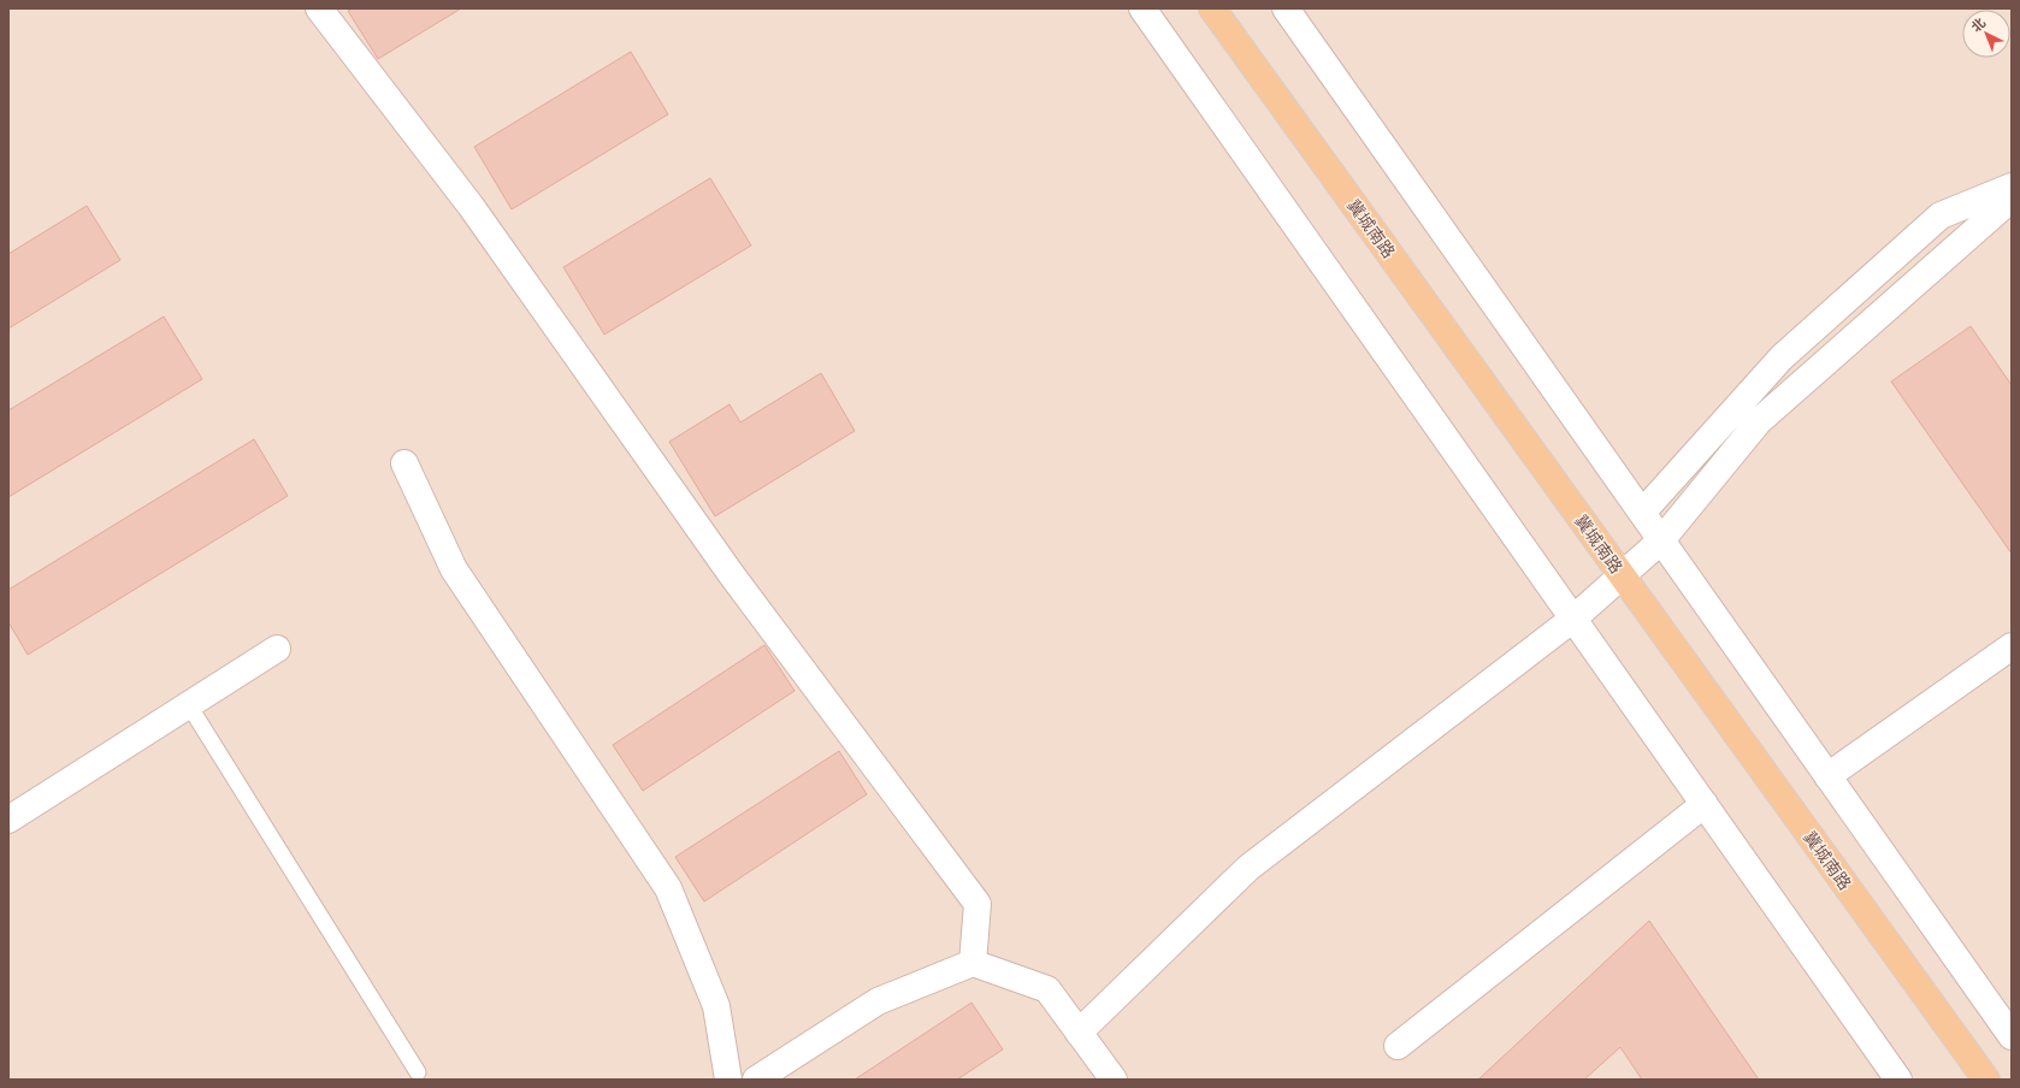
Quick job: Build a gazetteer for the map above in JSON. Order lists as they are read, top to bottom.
{
  "streets": {
    "main road": ["冀城南路"]
  },
  "north": "top left"
}
